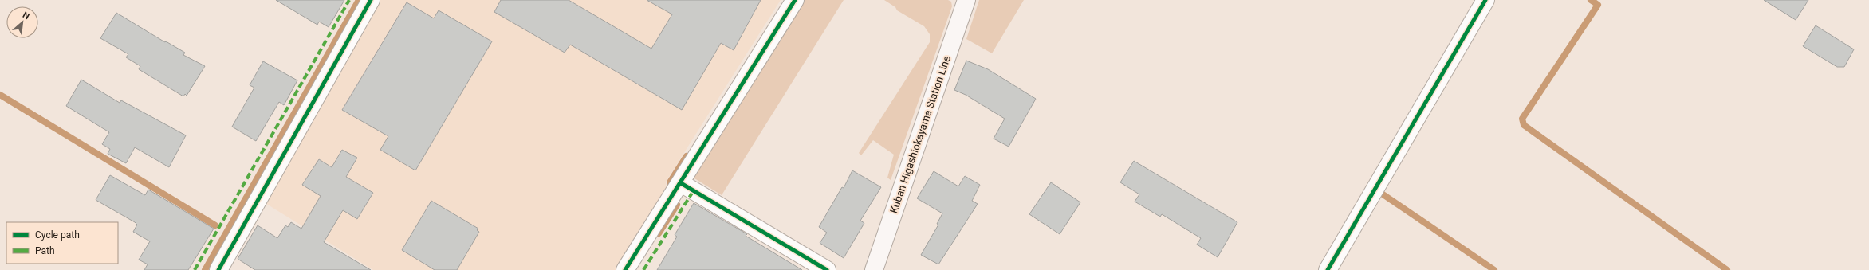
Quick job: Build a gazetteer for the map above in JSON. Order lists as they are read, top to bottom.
{
  "streets": {
    "main road": ["Kuban Higashiokayama Station Line"]
  },
  "legend": ["Cycle path", "Path"],
  "north": "top right"
}
